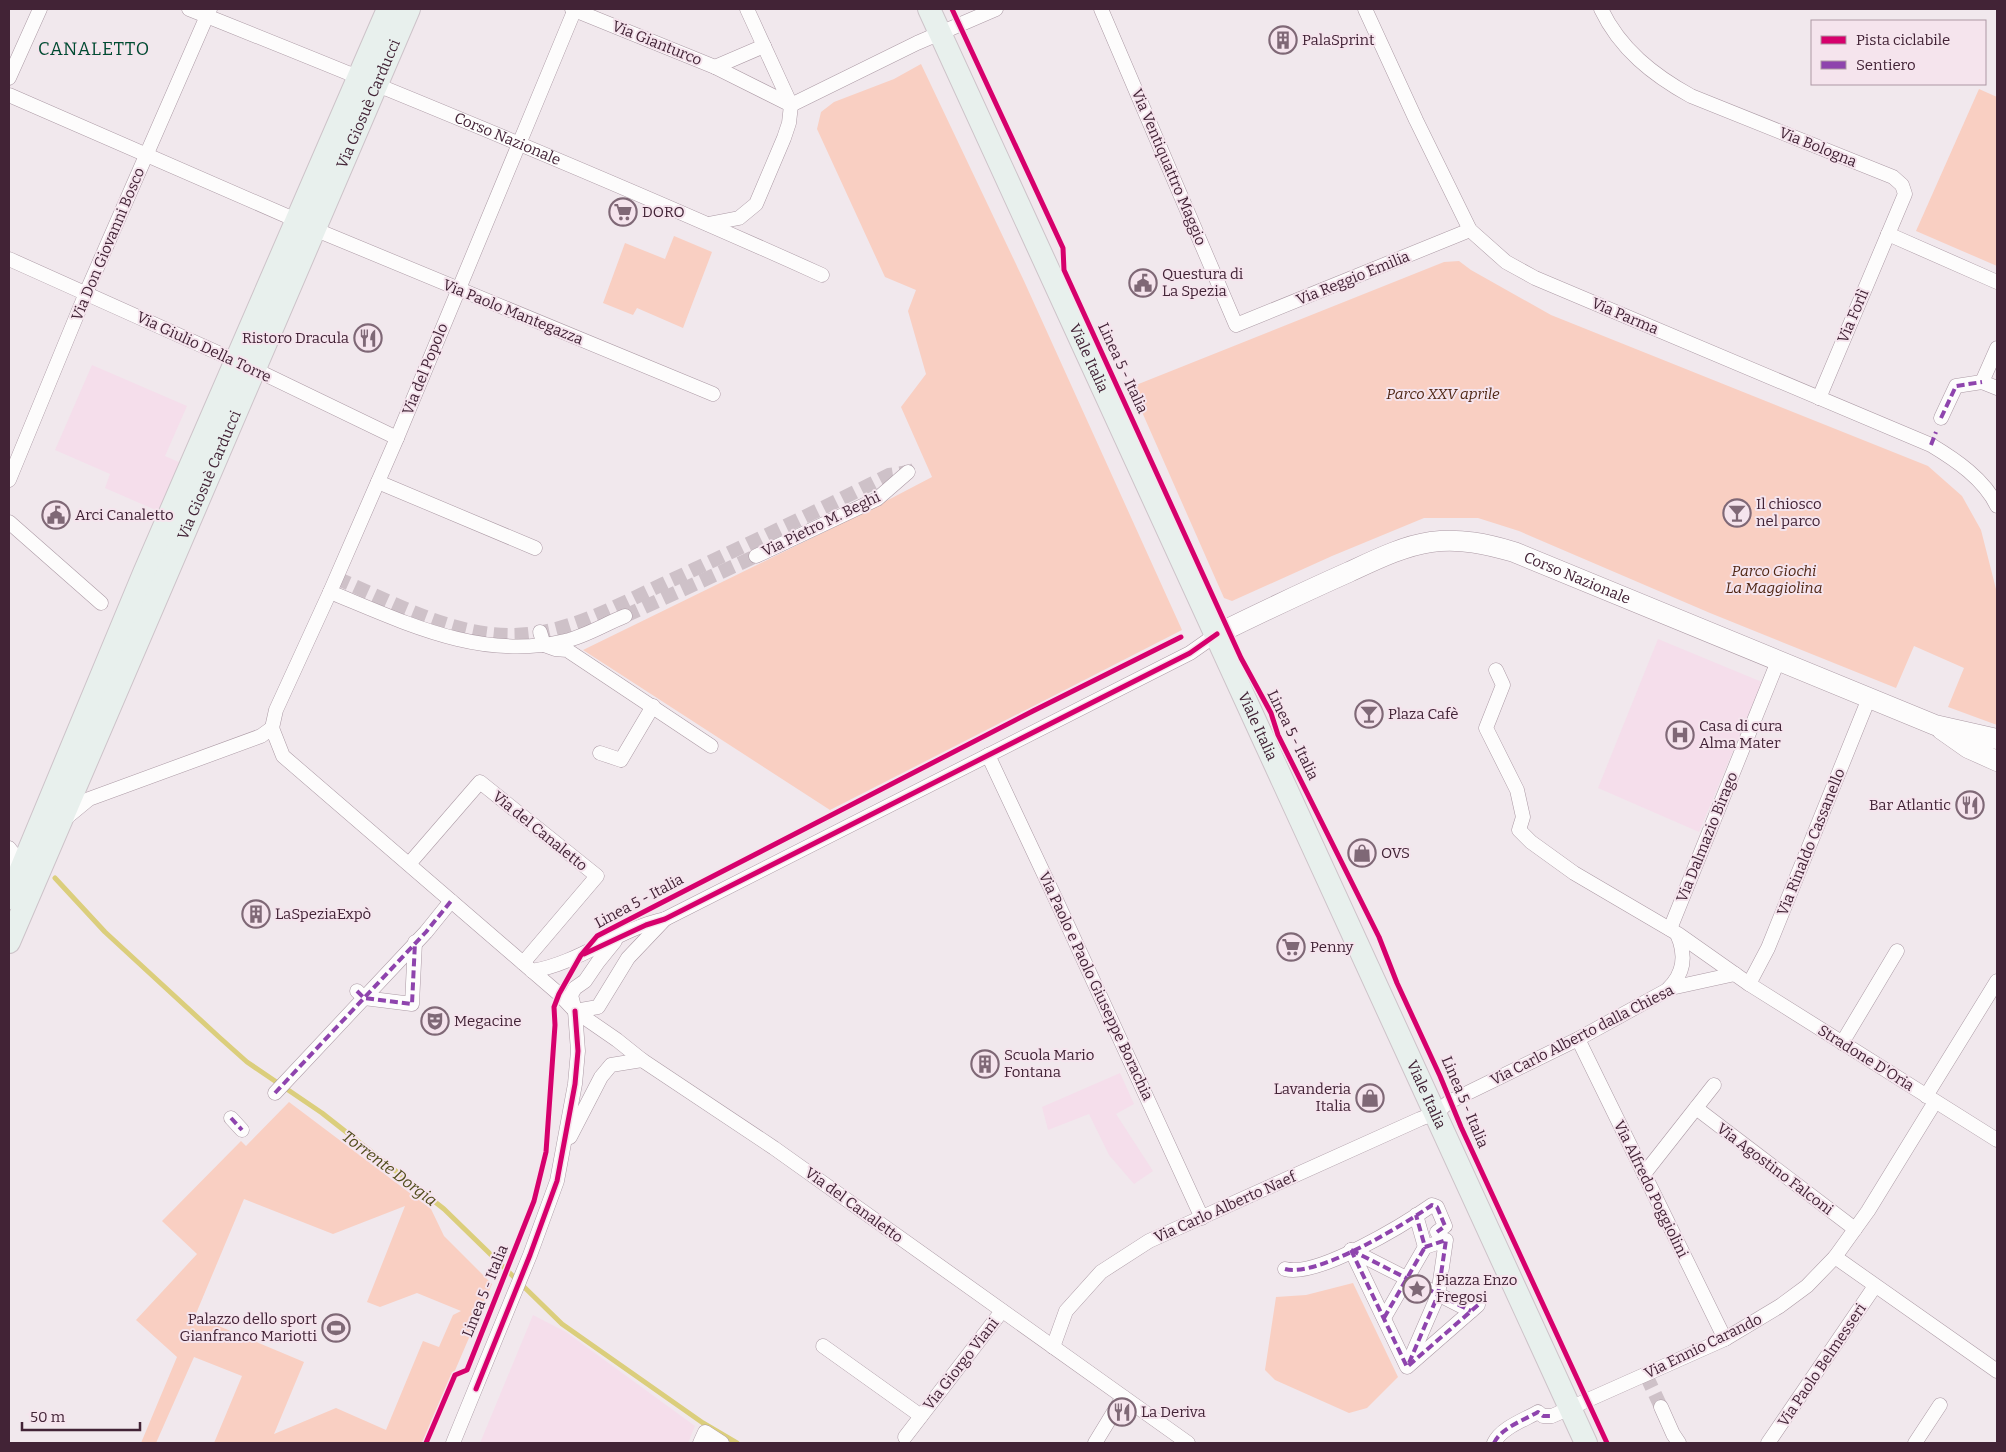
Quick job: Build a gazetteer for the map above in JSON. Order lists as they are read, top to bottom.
{
  "streets": {
    "main road": ["Via Giosuè Carducci", "Viale Italia"],
    "street": [
      "Via Gianturco",
      "Corso Nazionale",
      "Via Bologna",
      "Via Ventiquattro Maggio",
      "Via Don Giovanni Bosco",
      "Via Reggio Emilia",
      "Via Paolo Mantegazza",
      "Via Parma",
      "Via Forlì",
      "Via Giulio Della Torre",
      "Via del Popolo",
      "Via Pietro M. Beghi",
      "Via del Canaletto",
      "Via Dalmazio Birago",
      "Via Rinaldo Cassanello",
      "Via Paolo e Paolo Giuseppe Borachia",
      "Via Carlo Alberto dalla Chiesa",
      "Stradone D'Oria",
      "Via Agostino Falconi",
      "Via Alfredo Poggiolini",
      "Via Carlo Alberto Naef",
      "Via Ennio Carando",
      "Via Giorgo Viani",
      "Via Paolo Belmesseri"
    ],
    "cycle path": ["Linea 5 - Italia"]
  },
  "crossings": [
    ["Via Gianturco", "Via del Popolo"],
    ["Via Giosuè Carducci", "Corso Nazionale"],
    ["Via Giosuè Carducci", "Via Paolo Mantegazza"],
    ["Via Giosuè Carducci", "Via Giulio Della Torre"],
    ["Corso Nazionale", "Via Don Giovanni Bosco"],
    ["Corso Nazionale", "Viale Italia"],
    ["Corso Nazionale", "Via del Popolo"],
    ["Corso Nazionale", "Via Dalmazio Birago"],
    ["Corso Nazionale", "Via Rinaldo Cassanello"],
    ["Via Bologna", "Via Forlì"],
    ["Via Ventiquattro Maggio", "Via Reggio Emilia"],
    ["Via Don Giovanni Bosco", "Via Paolo Mantegazza"],
    ["Via Don Giovanni Bosco", "Via Giulio Della Torre"],
    ["Via Reggio Emilia", "Via Parma"],
    ["Via Paolo Mantegazza", "Via del Popolo"],
    ["Via Parma", "Via Forlì"],
    ["Via Giulio Della Torre", "Via del Popolo"],
    ["Viale Italia", "Via Carlo Alberto dalla Chiesa"],
    ["Viale Italia", "Via Carlo Alberto Naef"],
    ["Viale Italia", "Via Ennio Carando"],
    ["Via del Popolo", "Via del Canaletto"],
    ["Via del Canaletto", "Via Carlo Alberto Naef"],
    ["Via del Canaletto", "Via Giorgo Viani"],
    ["Via Dalmazio Birago", "Stradone D'Oria"],
    ["Via Rinaldo Cassanello", "Stradone D'Oria"],
    ["Via Paolo e Paolo Giuseppe Borachia", "Via Carlo Alberto Naef"],
    ["Via Carlo Alberto dalla Chiesa", "Stradone D'Oria"],
    ["Via Carlo Alberto dalla Chiesa", "Via Alfredo Poggiolini"],
    ["Via Carlo Alberto dalla Chiesa", "Via Carlo Alberto Naef"],
    ["Stradone D'Oria", "Via Ennio Carando"],
    ["Via Agostino Falconi", "Via Ennio Carando"],
    ["Via Alfredo Poggiolini", "Via Ennio Carando"]
  ],
  "districts": ["CANALETTO"],
  "water": ["Torrente Dorgia"],
  "parks": ["Parco XXV aprile", "Parco Giochi La Maggiolina"],
  "places": {
    "building": ["PalaSprint", "LaSpeziaExpò", "Scuola Mario Fontana"],
    "supermarket": ["DORO", "Penny"],
    "public building": ["Questura di La Spezia", "Arci Canaletto"],
    "restaurant": ["Ristoro Dracula", "Bar Atlantic", "La Deriva"],
    "bar": ["Il chiosco nel parco", "Plaza Cafè"],
    "hospital": ["Casa di cura Alma Mater"],
    "shop": ["OVS", "Lavanderia Italia"],
    "theatre": ["Megacine"],
    "place": ["Piazza Enzo Fregosi"],
    "sports": ["Palazzo dello sport Gianfranco Mariotti"]
  },
  "legend": ["Pista ciclabile", "Sentiero"],
  "scale_bar": "50 m"
}
